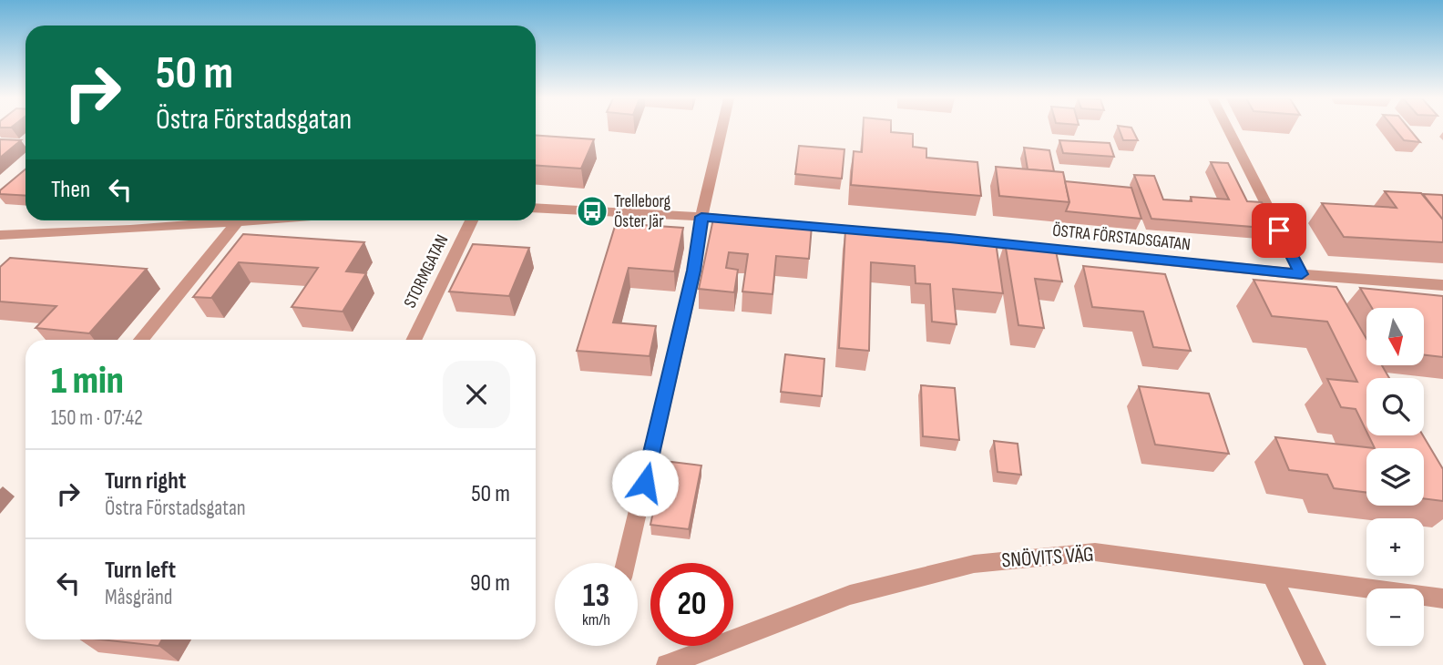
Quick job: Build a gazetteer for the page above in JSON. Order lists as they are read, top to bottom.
{
  "streets": {
    "street": ["ÖSTRA FÖRSTADSGATAN", "STORMGATAN", "SNÖVITS VÄG"]
  },
  "places": {
    "bus stop": ["Trelleborg Öster Jär"]
  },
  "north": "bottom",
  "page": {
    "turn": ["50 m", "Östra Förstadsgatan"],
    "then": "Then",
    "map_buttons": ["+", "−"],
    "heading": ["1 min", "150 m · 07:42"],
    "list": [
      {
        "name": "Turn right",
        "note": "Östra Förstadsgatan",
        "value": "50 m"
      },
      {
        "name": "Turn left",
        "note": "Måsgränd",
        "value": "90 m"
      }
    ],
    "speed": "13 km/h",
    "limit": "20"
  }
}
